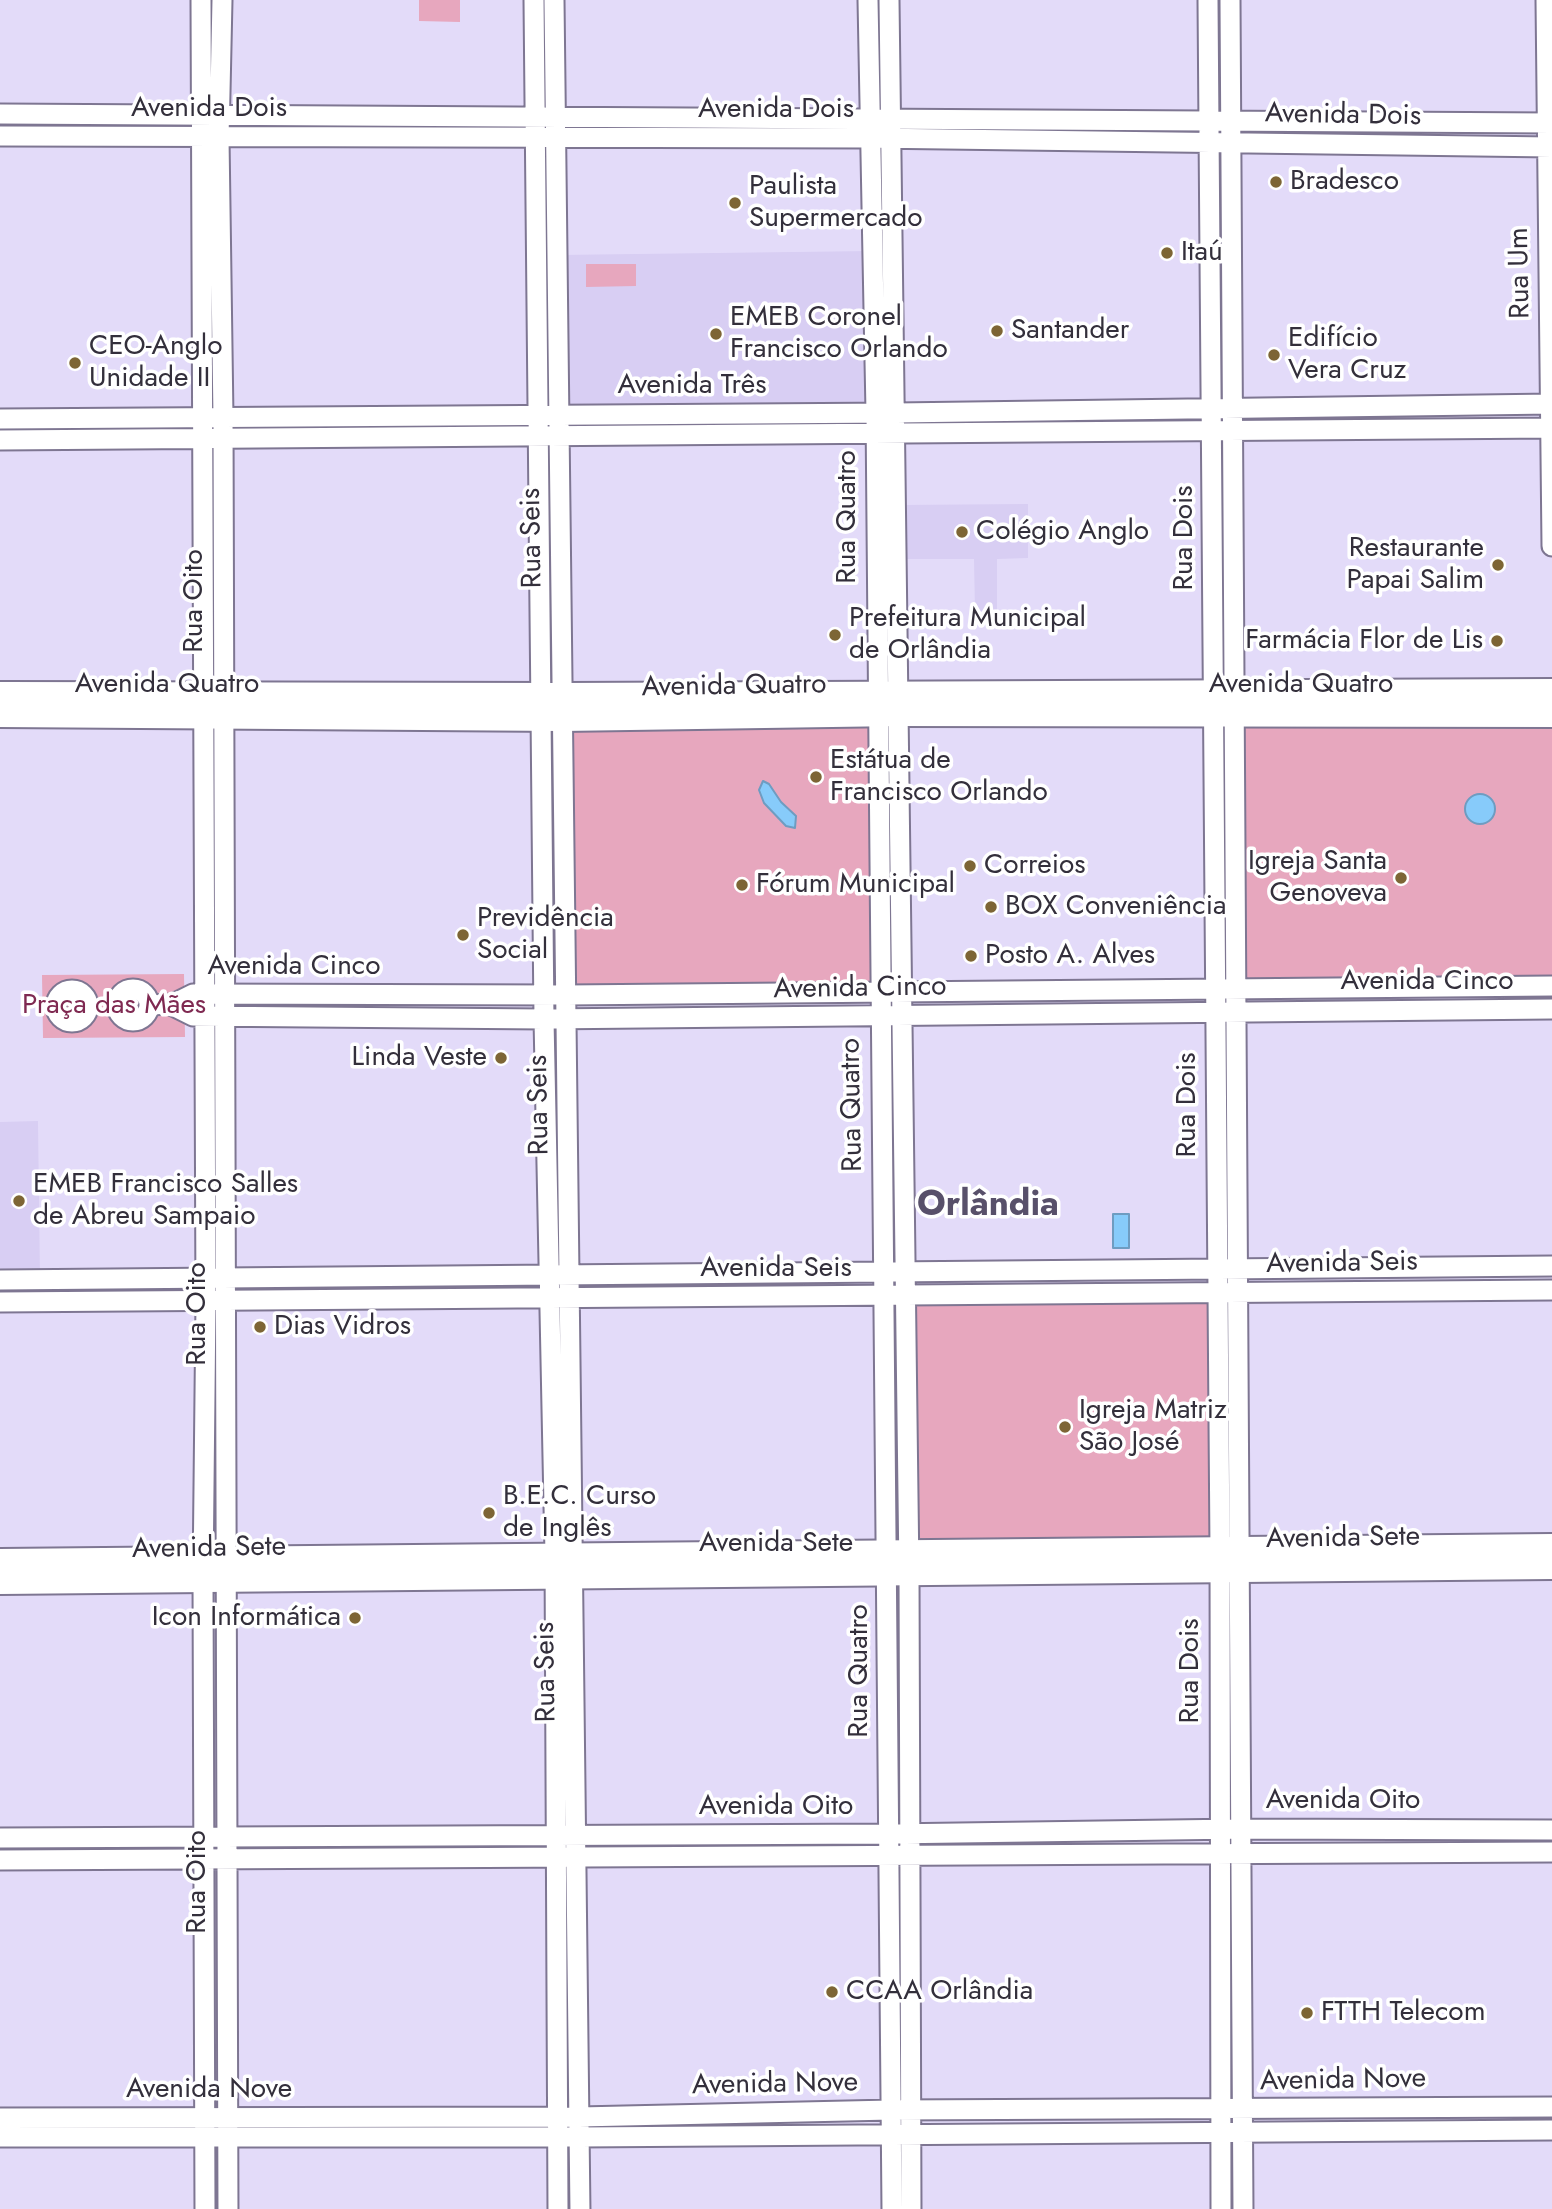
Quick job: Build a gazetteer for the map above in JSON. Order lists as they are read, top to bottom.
{
  "streets": {
    "street": [
      "Avenida Dois",
      "Rua Um",
      "Avenida Três",
      "Rua Quatro",
      "Rua Seis",
      "Rua Dois",
      "Rua Oito",
      "Avenida Quatro",
      "Avenida Cinco",
      "Avenida Seis",
      "Avenida Sete",
      "Avenida Oito",
      "Avenida Nove"
    ]
  },
  "crossings": [
    ["Avenida Dois", "Rua Um"],
    ["Avenida Dois", "Rua Quatro"],
    ["Avenida Dois", "Rua Seis"],
    ["Avenida Dois", "Rua Dois"],
    ["Avenida Dois", "Rua Oito"],
    ["Rua Um", "Avenida Três"],
    ["Avenida Três", "Rua Quatro"],
    ["Avenida Três", "Rua Seis"],
    ["Avenida Três", "Rua Dois"],
    ["Avenida Três", "Rua Oito"],
    ["Rua Quatro", "Avenida Quatro"],
    ["Rua Quatro", "Avenida Cinco"],
    ["Rua Quatro", "Avenida Seis"],
    ["Rua Quatro", "Avenida Sete"],
    ["Rua Quatro", "Avenida Oito"],
    ["Rua Quatro", "Avenida Nove"],
    ["Rua Seis", "Avenida Quatro"],
    ["Rua Seis", "Avenida Cinco"],
    ["Rua Seis", "Avenida Seis"],
    ["Rua Seis", "Avenida Sete"],
    ["Rua Seis", "Avenida Oito"],
    ["Rua Seis", "Avenida Nove"],
    ["Rua Dois", "Avenida Quatro"],
    ["Rua Dois", "Avenida Cinco"],
    ["Rua Dois", "Avenida Seis"],
    ["Rua Dois", "Avenida Sete"],
    ["Rua Dois", "Avenida Oito"],
    ["Rua Dois", "Avenida Nove"],
    ["Rua Oito", "Avenida Quatro"],
    ["Rua Oito", "Avenida Cinco"],
    ["Rua Oito", "Avenida Seis"],
    ["Rua Oito", "Avenida Sete"],
    ["Rua Oito", "Avenida Oito"],
    ["Rua Oito", "Avenida Nove"]
  ],
  "districts": ["Orlândia"],
  "parks": ["Praça das Mães"],
  "places": [
    "Bradesco",
    "Paulista Supermercado",
    "Itaú",
    "Santander",
    "EMEB Coronel Francisco Orlando",
    "Edifício Vera Cruz",
    "CEO-Anglo Unidade II",
    "Colégio Anglo",
    "Restaurante Papai Salim",
    "Prefeitura Municipal de Orlândia",
    "Farmácia Flor de Lis",
    "Estátua de Francisco Orlando",
    "Correios",
    "Igreja Santa Genoveva",
    "Fórum Municipal",
    "BOX Conveniência",
    "Previdência Social",
    "Posto A. Alves",
    "Linda Veste",
    "EMEB Francisco Salles de Abreu Sampaio",
    "Dias Vidros",
    "Igreja Matriz São José",
    "B.E.C. Curso de Inglês",
    "Icon Informática",
    "CCAA Orlândia",
    "FTTH Telecom"
  ]
}
